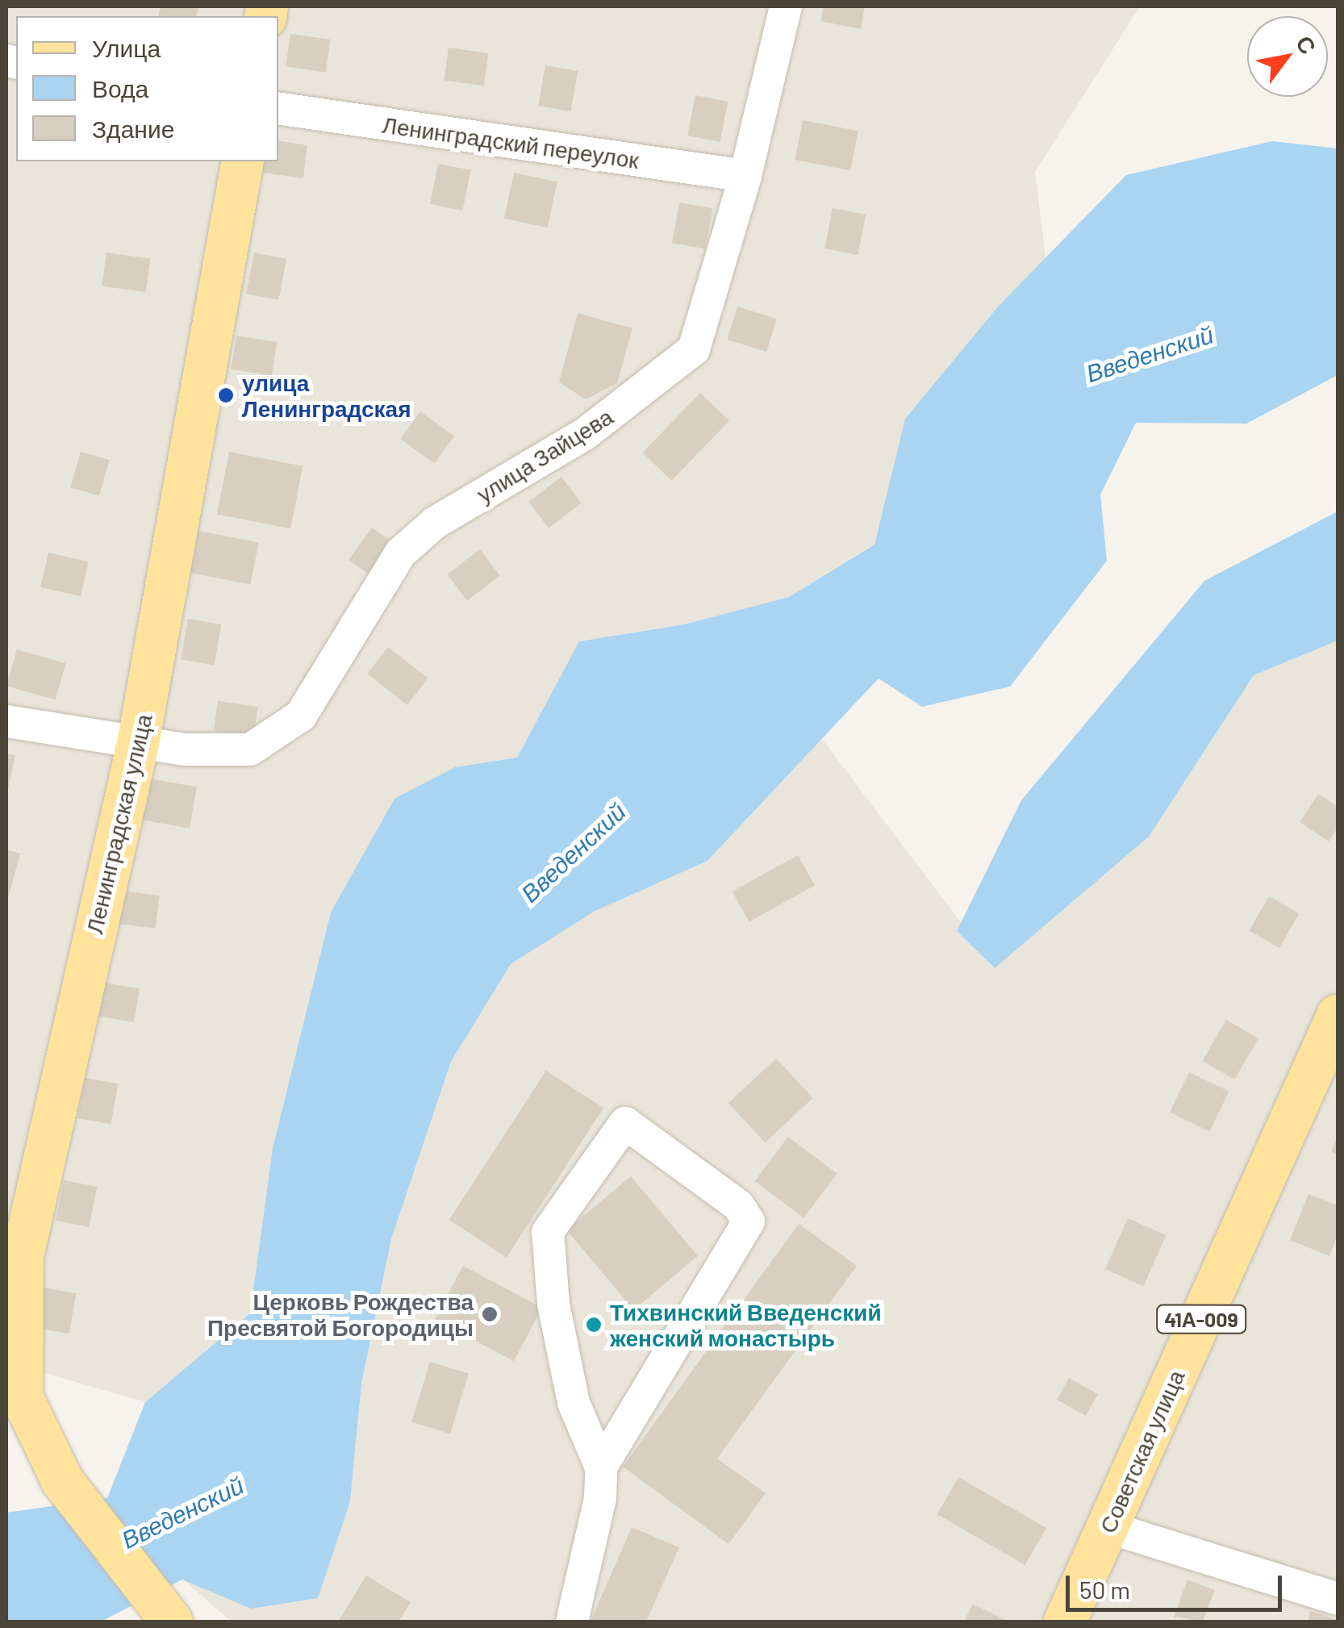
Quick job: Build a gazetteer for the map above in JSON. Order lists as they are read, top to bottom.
{
  "streets": {
    "main road": ["Ленинградская улица", "41А-009", "Советская улица"],
    "street": ["Ленинградский переулок", "улица Зайцева"]
  },
  "crossings": [
    ["Ленинградский переулок", "улица Зайцева"],
    ["улица Зайцева", "Ленинградская улица"]
  ],
  "water": ["Введенский"],
  "places": ["улица Ленинградская", "Церковь Рождества Пресвятой Богородицы", "Тихвинский Введенский женский монастырь"],
  "legend": ["Улица", "Вода", "Здание"],
  "scale_bar": "50 m",
  "north": "top right"
}
